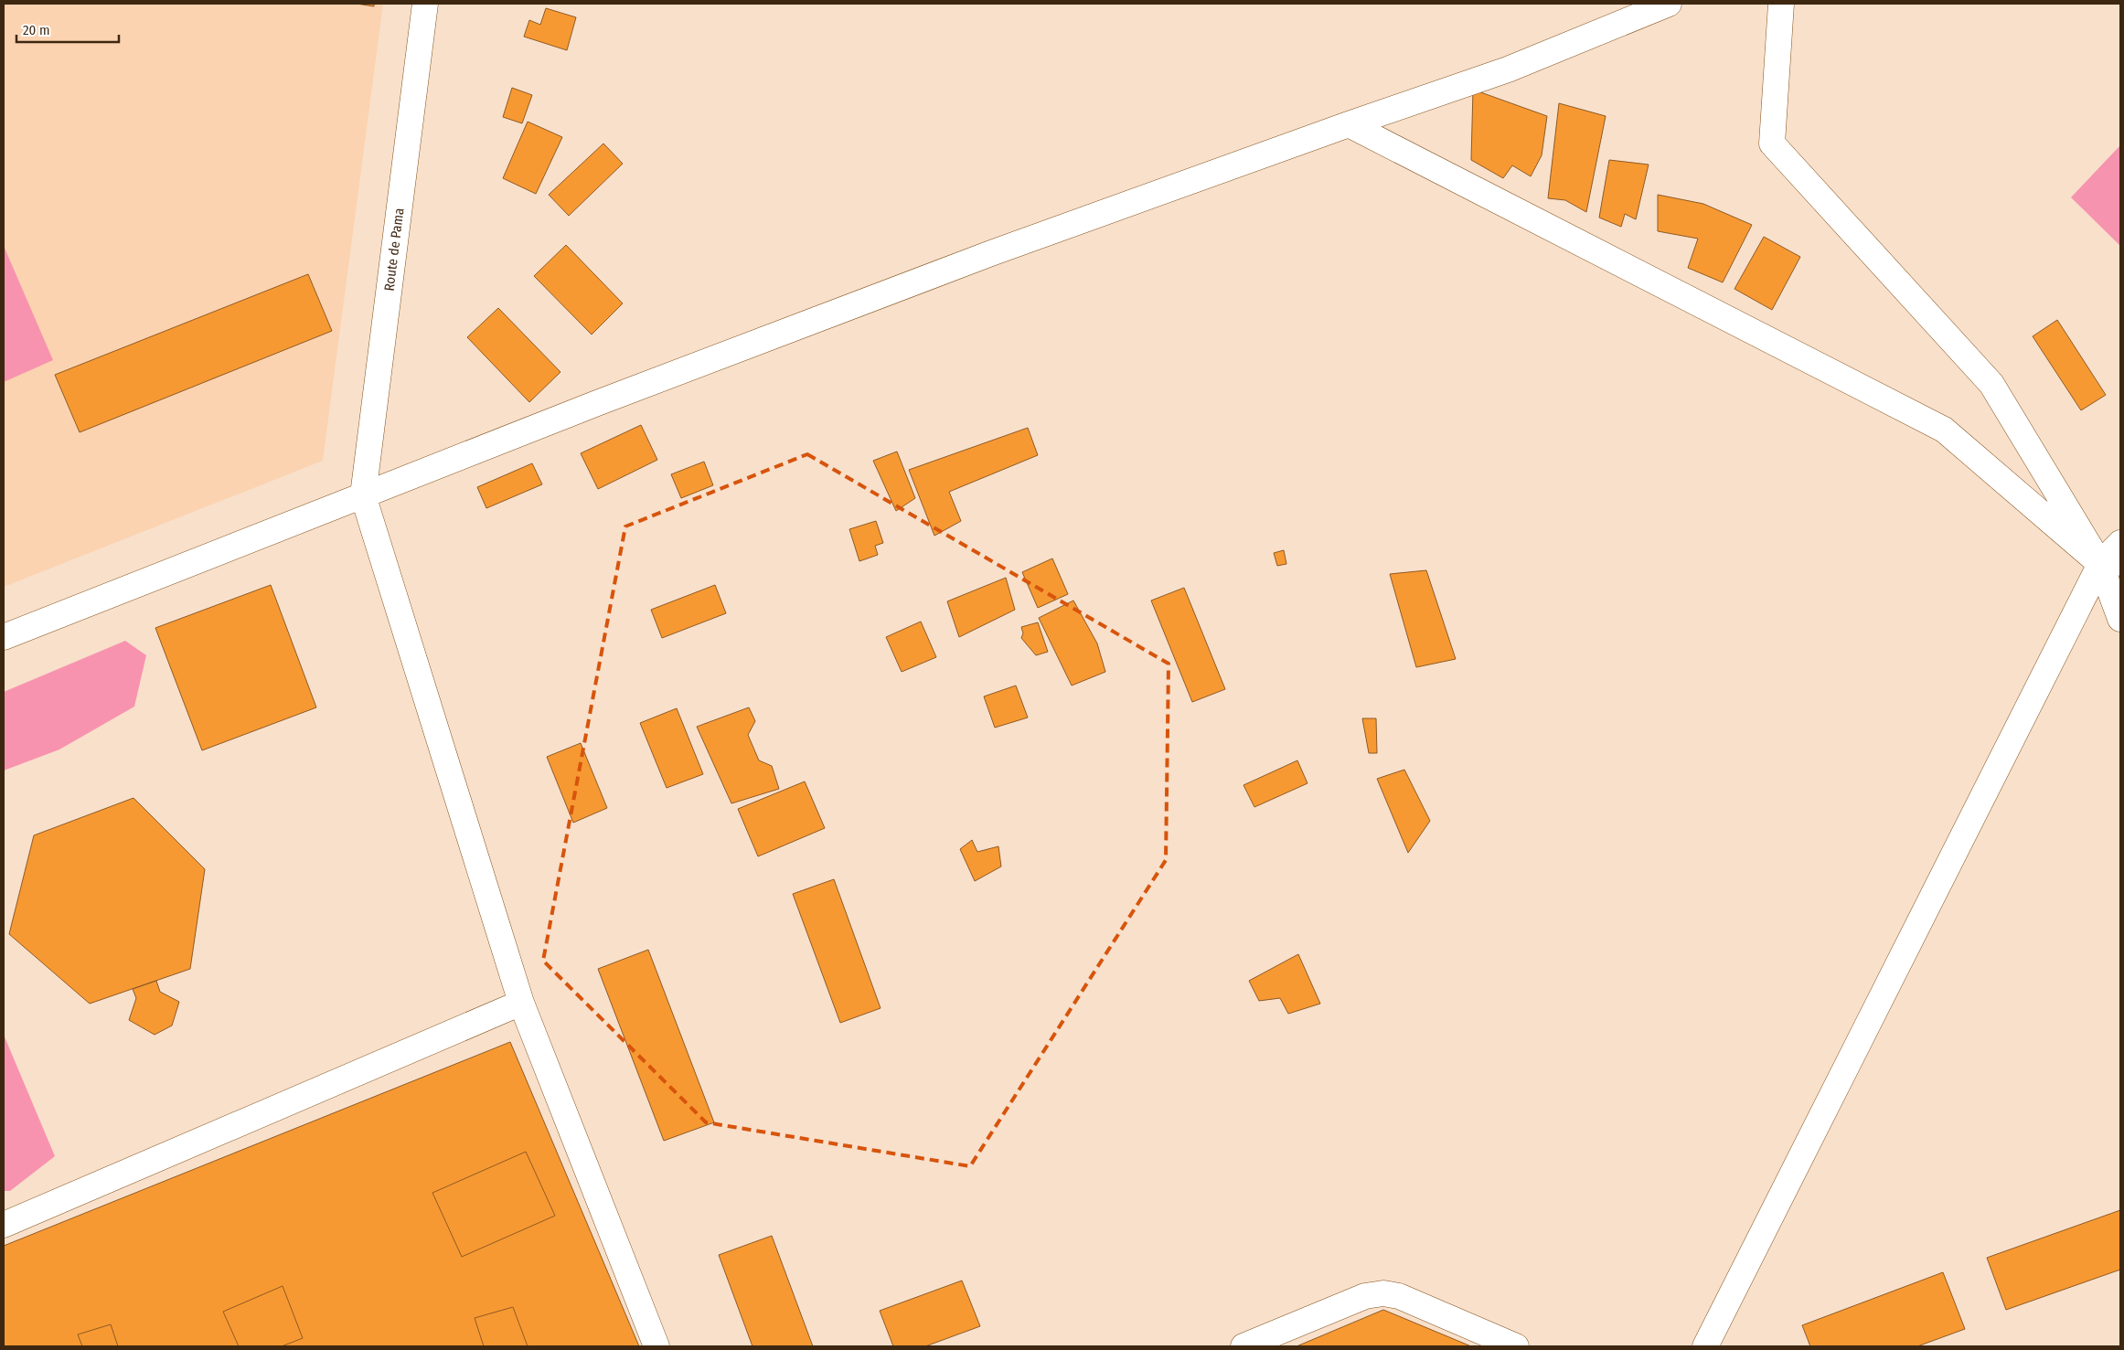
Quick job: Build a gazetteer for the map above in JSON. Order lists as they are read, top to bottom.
{
  "streets": {
    "main road": ["Route de Pama"]
  },
  "scale_bar": "20 m"
}
